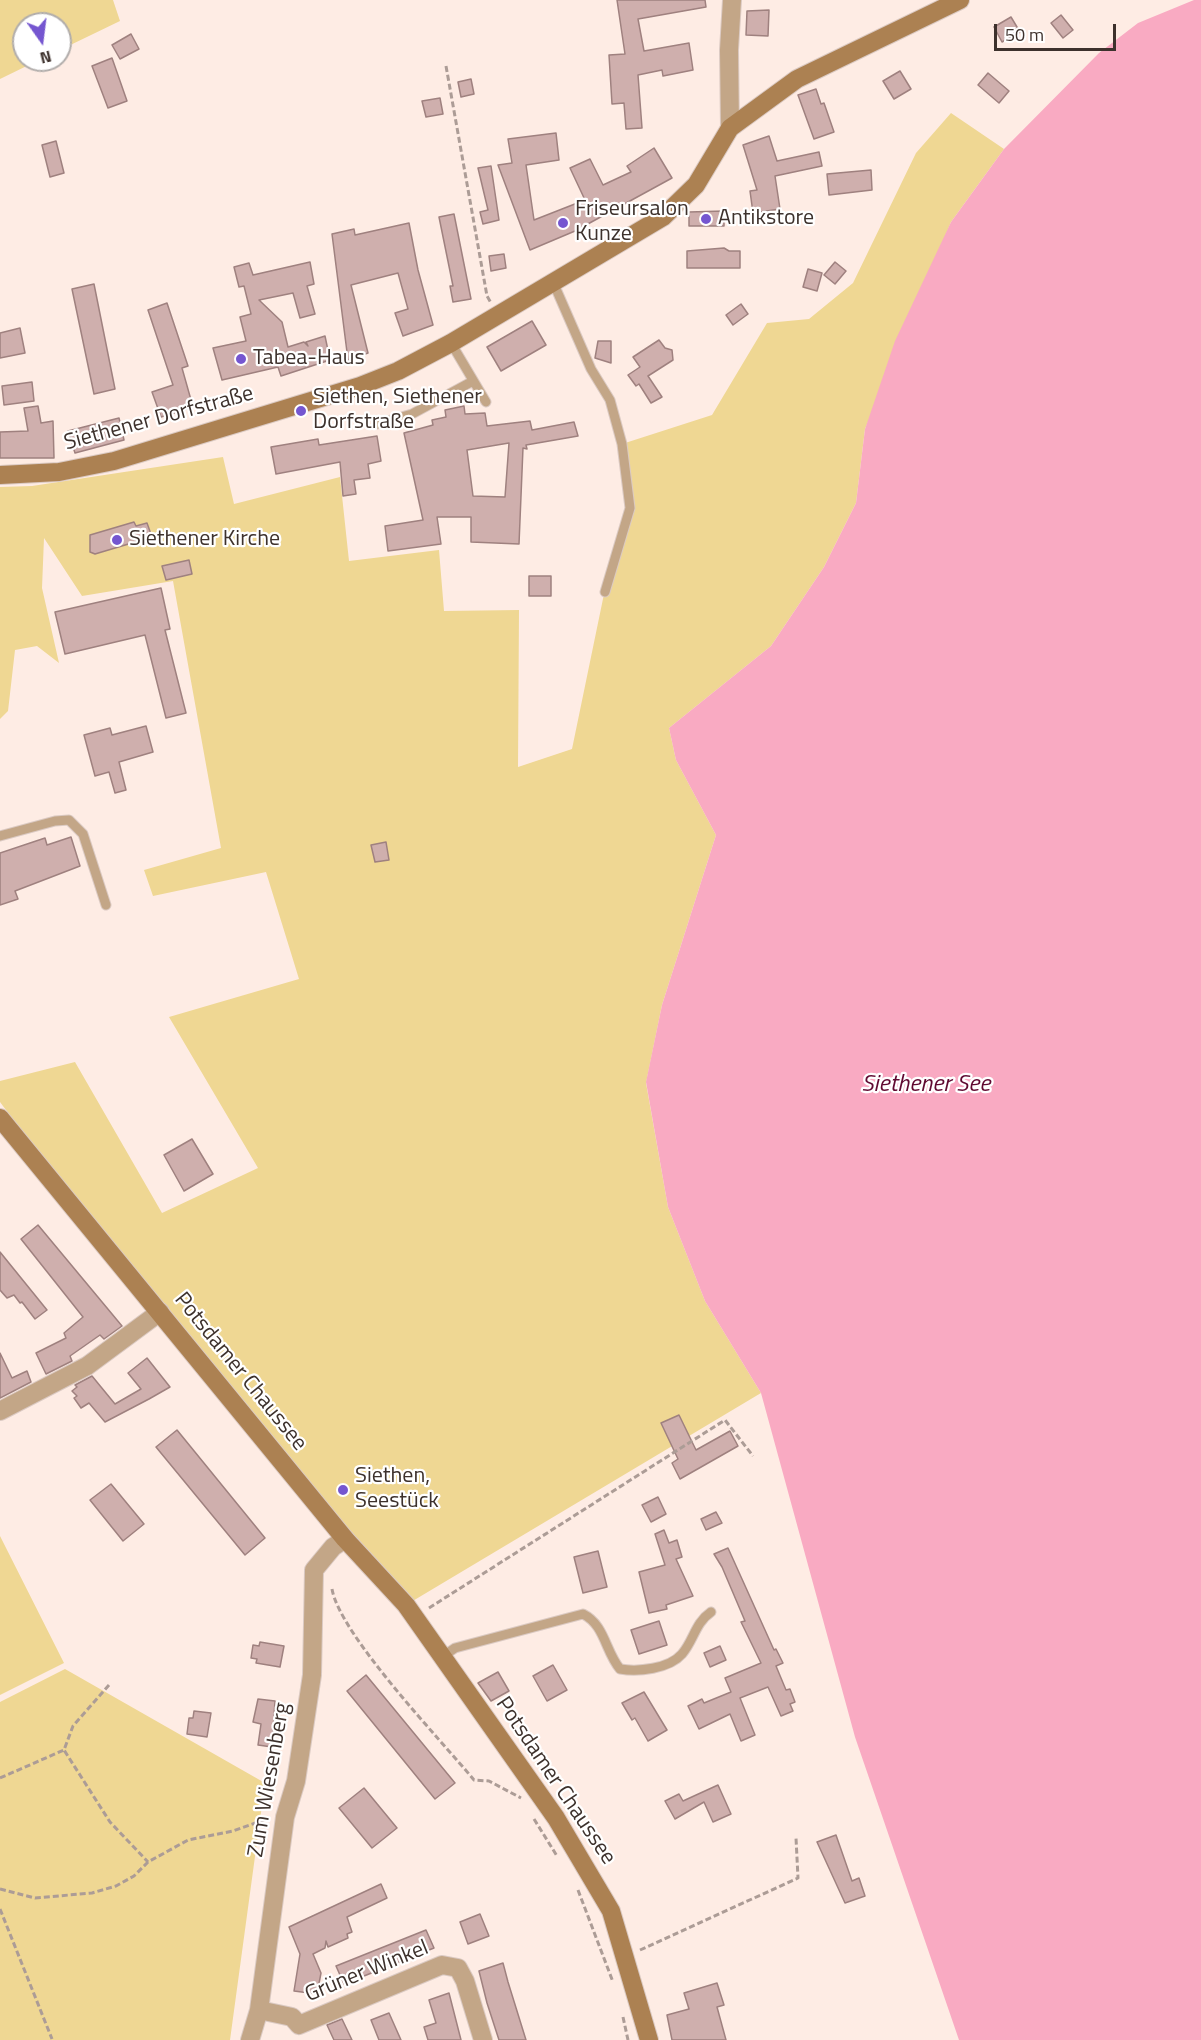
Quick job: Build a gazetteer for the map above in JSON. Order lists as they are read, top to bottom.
{
  "streets": {
    "main road": ["Siethener Dorfstraße", "Potsdamer Chaussee"],
    "street": ["Zum Wiesenberg", "Grüner Winkel"]
  },
  "crossings": [
    ["Potsdamer Chaussee", "Zum Wiesenberg"],
    ["Zum Wiesenberg", "Grüner Winkel"]
  ],
  "water": ["Siethener See"],
  "places": [
    "Antikstore",
    "Friseursalon Kunze",
    "Tabea-Haus",
    "Siethen, Siethener Dorfstraße",
    "Siethener Kirche",
    "Siethen, Seestück"
  ],
  "scale_bar": "50 m",
  "north": "bottom"
}
